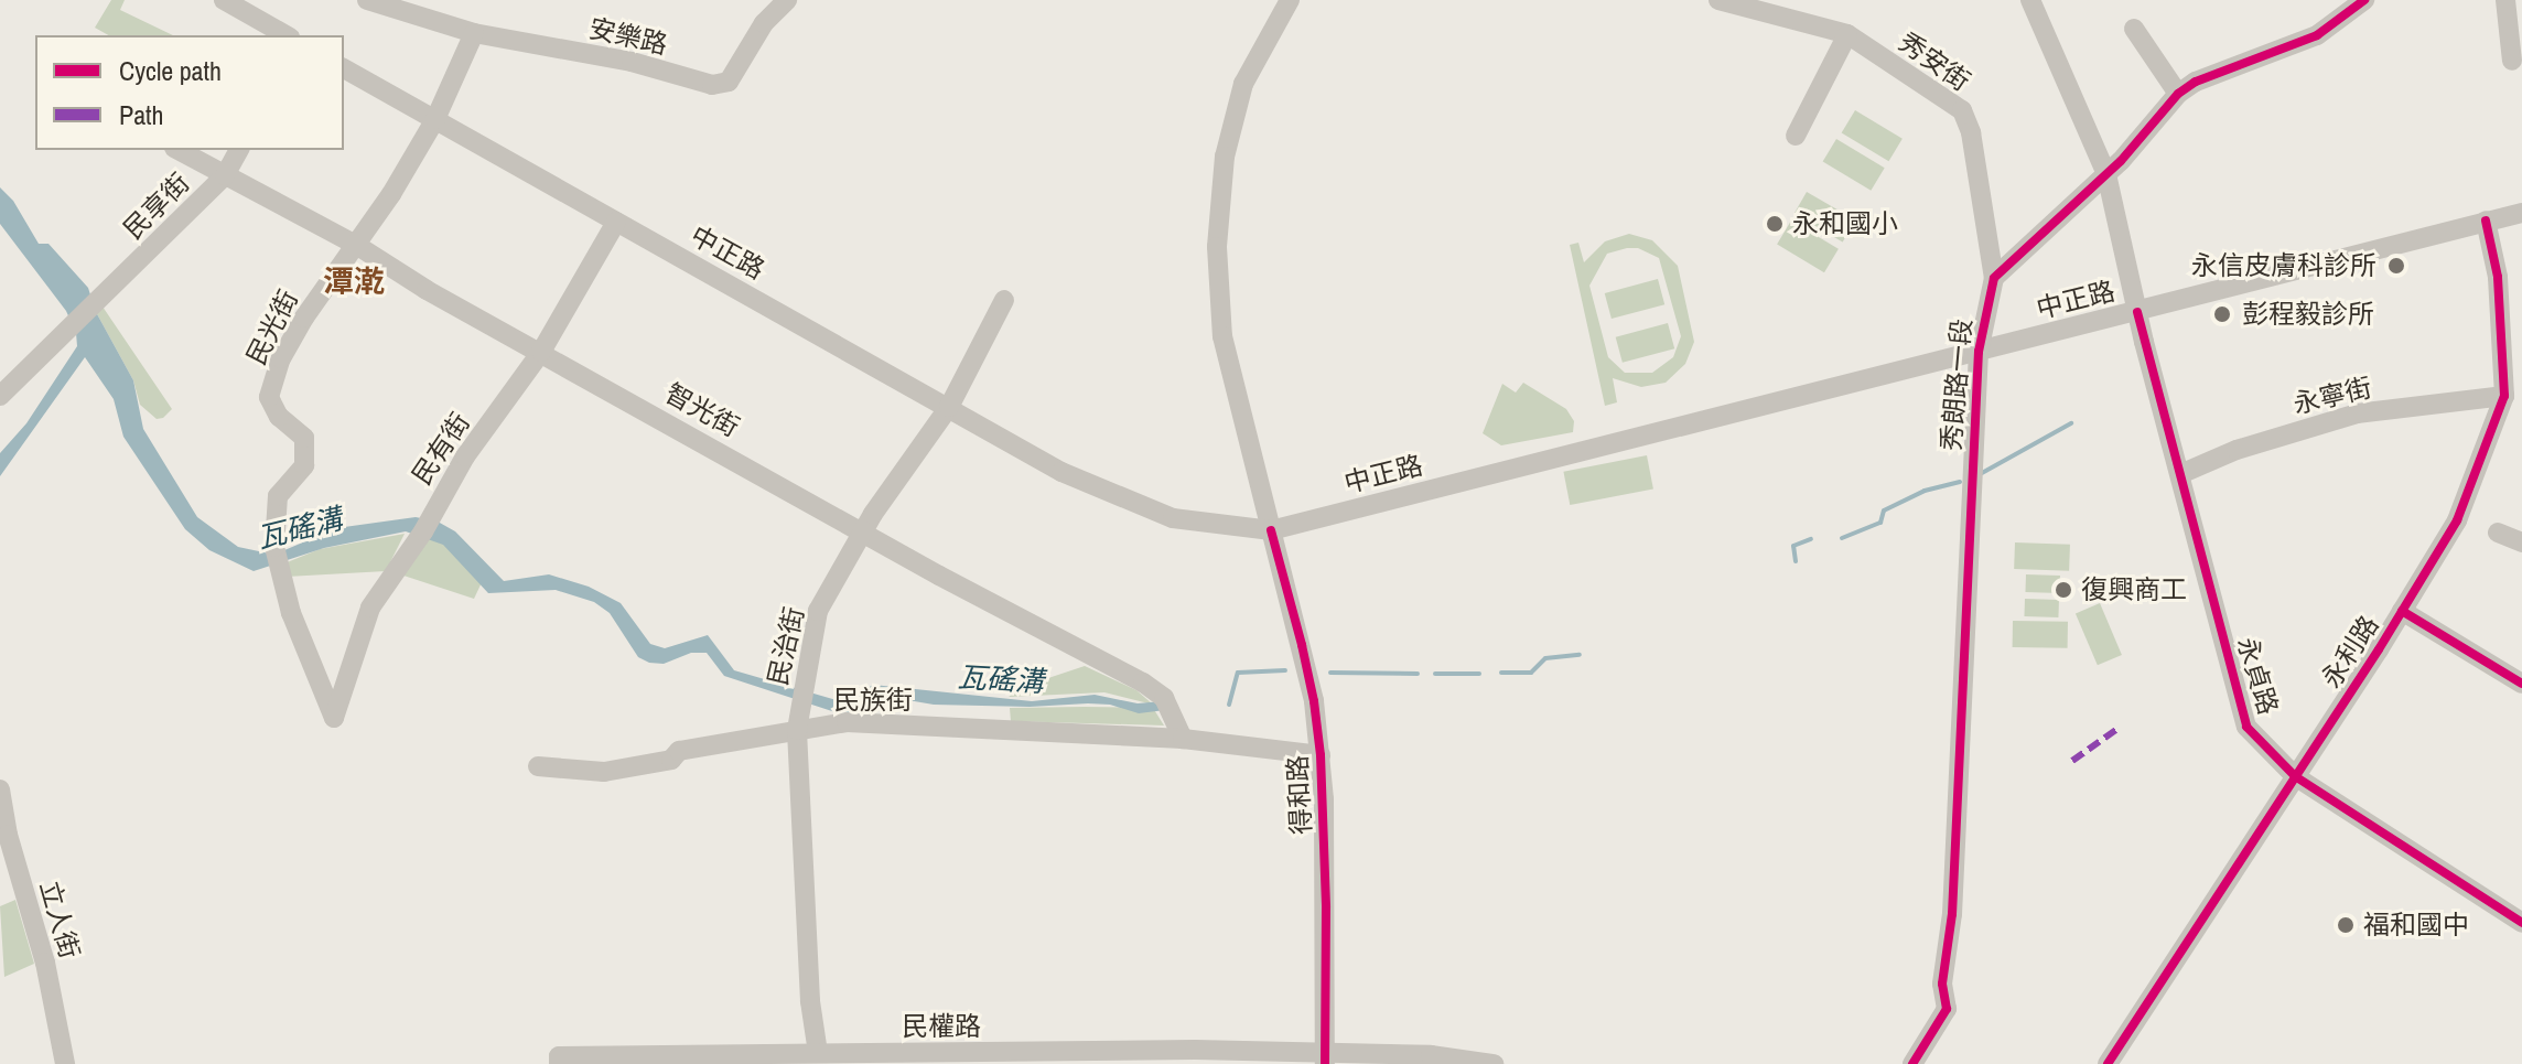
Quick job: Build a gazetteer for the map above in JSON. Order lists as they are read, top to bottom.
{
  "streets": {
    "street": [
      "安樂路",
      "秀安街",
      "民享街",
      "中正路",
      "民光街",
      "秀朗路一段",
      "永寧街",
      "智光街",
      "民有街",
      "民治街",
      "永利路",
      "永貞路",
      "民族街",
      "得和路",
      "立人街",
      "民權路"
    ]
  },
  "crossings": [
    ["安樂路", "民光街"],
    ["秀安街", "秀朗路一段"],
    ["民享街", "智光街"],
    ["中正路", "民光街"],
    ["中正路", "秀朗路一段"],
    ["中正路", "民有街"],
    ["中正路", "民治街"],
    ["中正路", "永利路"],
    ["中正路", "永貞路"],
    ["中正路", "得和路"],
    ["民光街", "智光街"],
    ["民光街", "民有街"],
    ["永寧街", "永利路"],
    ["永寧街", "永貞路"],
    ["智光街", "民有街"],
    ["智光街", "民治街"],
    ["智光街", "民族街"],
    ["民治街", "民族街"],
    ["民治街", "民權路"],
    ["永利路", "永貞路"],
    ["民族街", "得和路"],
    ["得和路", "民權路"]
  ],
  "districts": ["潭漧"],
  "water": ["瓦磘溝"],
  "places": [
    "永和國小",
    "永信皮膚科診所",
    "彭程毅診所",
    "復興商工",
    "福和國中"
  ],
  "legend": ["Cycle path", "Path"]
}
